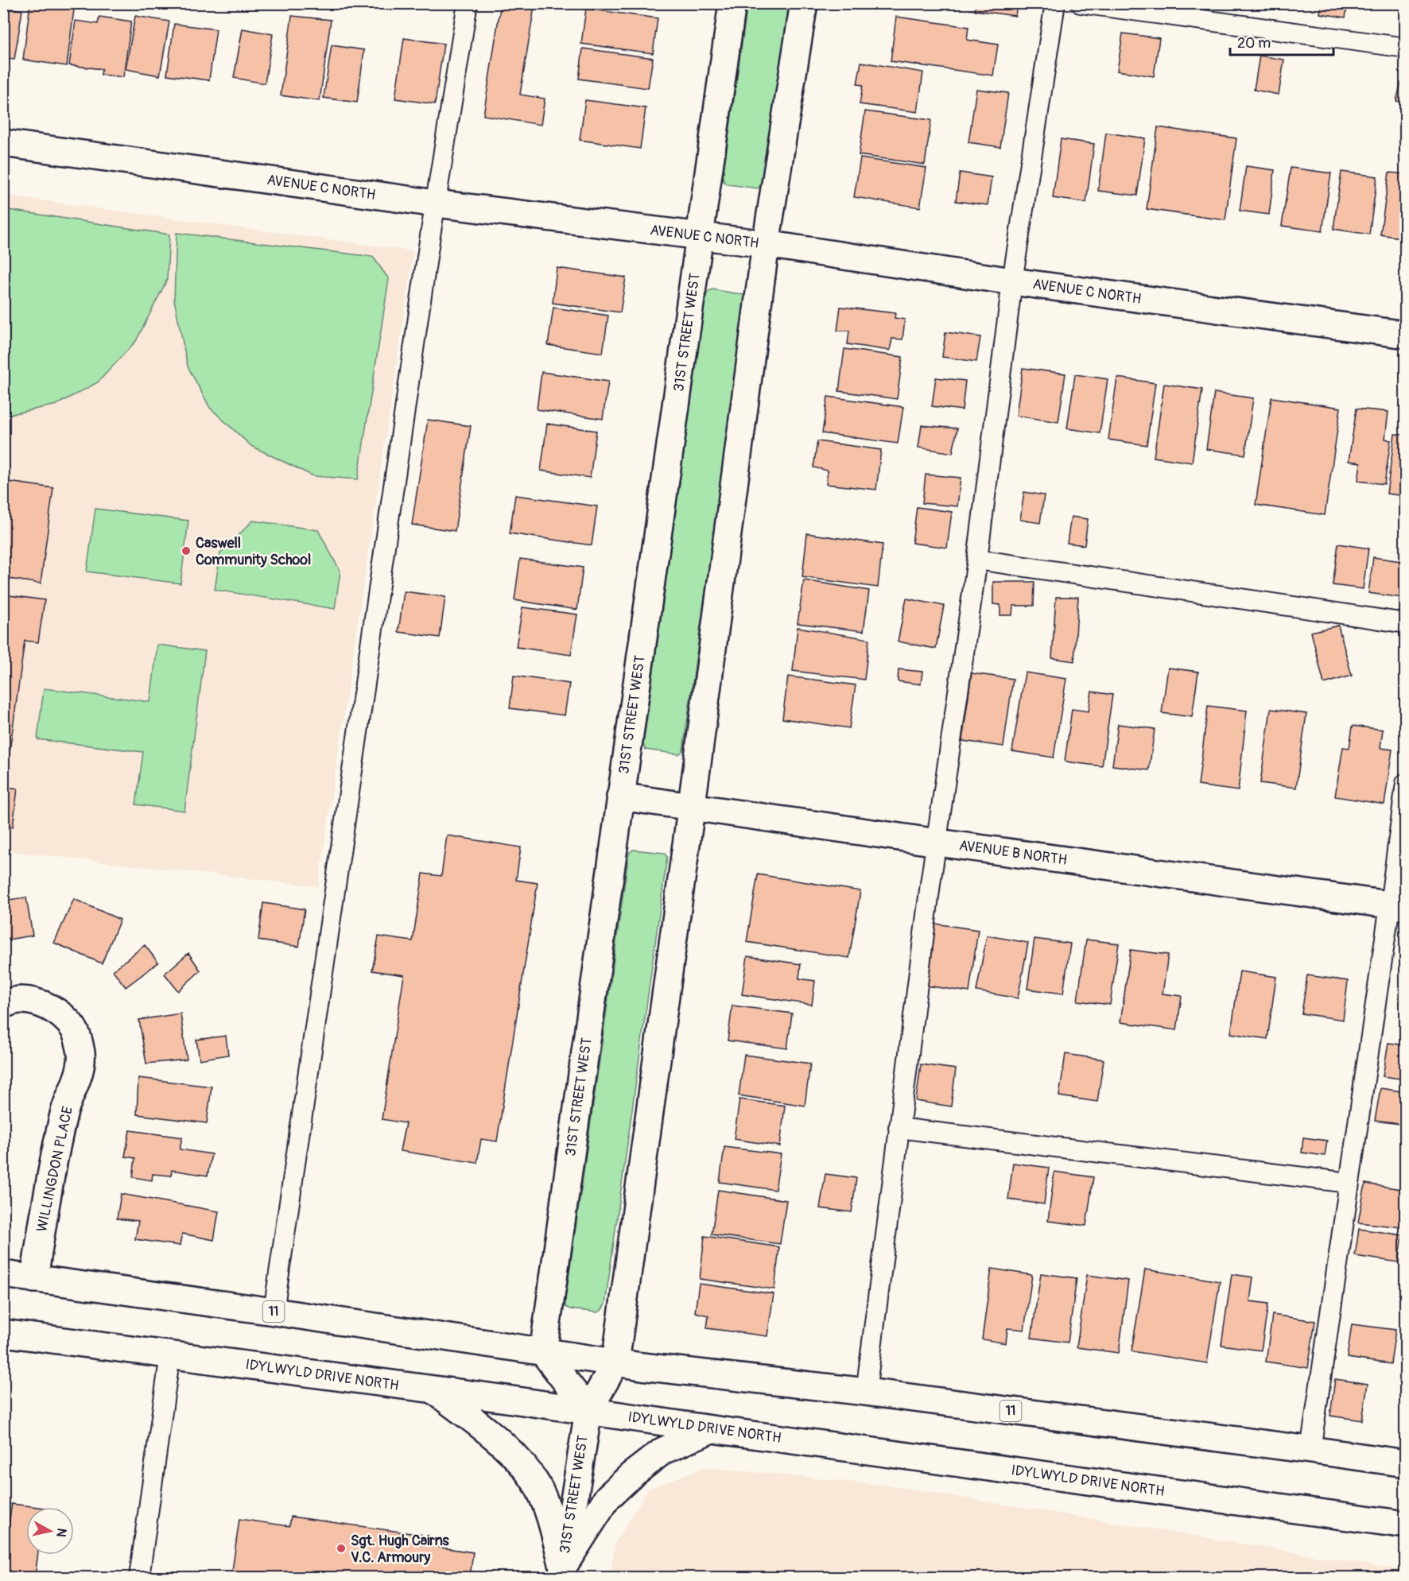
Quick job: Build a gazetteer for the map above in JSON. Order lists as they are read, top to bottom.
{
  "streets": {
    "street": [
      "AVENUE C NORTH",
      "31ST STREET WEST",
      "AVENUE B NORTH",
      "WILLINGDON PLACE",
      "11",
      "IDYLWYLD DRIVE NORTH"
    ]
  },
  "crossings": [
    ["AVENUE C NORTH", "31ST STREET WEST"],
    ["31ST STREET WEST", "AVENUE B NORTH"],
    ["31ST STREET WEST", "11"],
    ["31ST STREET WEST", "IDYLWYLD DRIVE NORTH"],
    ["WILLINGDON PLACE", "11"]
  ],
  "places": ["Caswell Community School", "Sgt. Hugh Cairns V.C. Armoury"],
  "scale_bar": "20 m",
  "north": "right"
}
